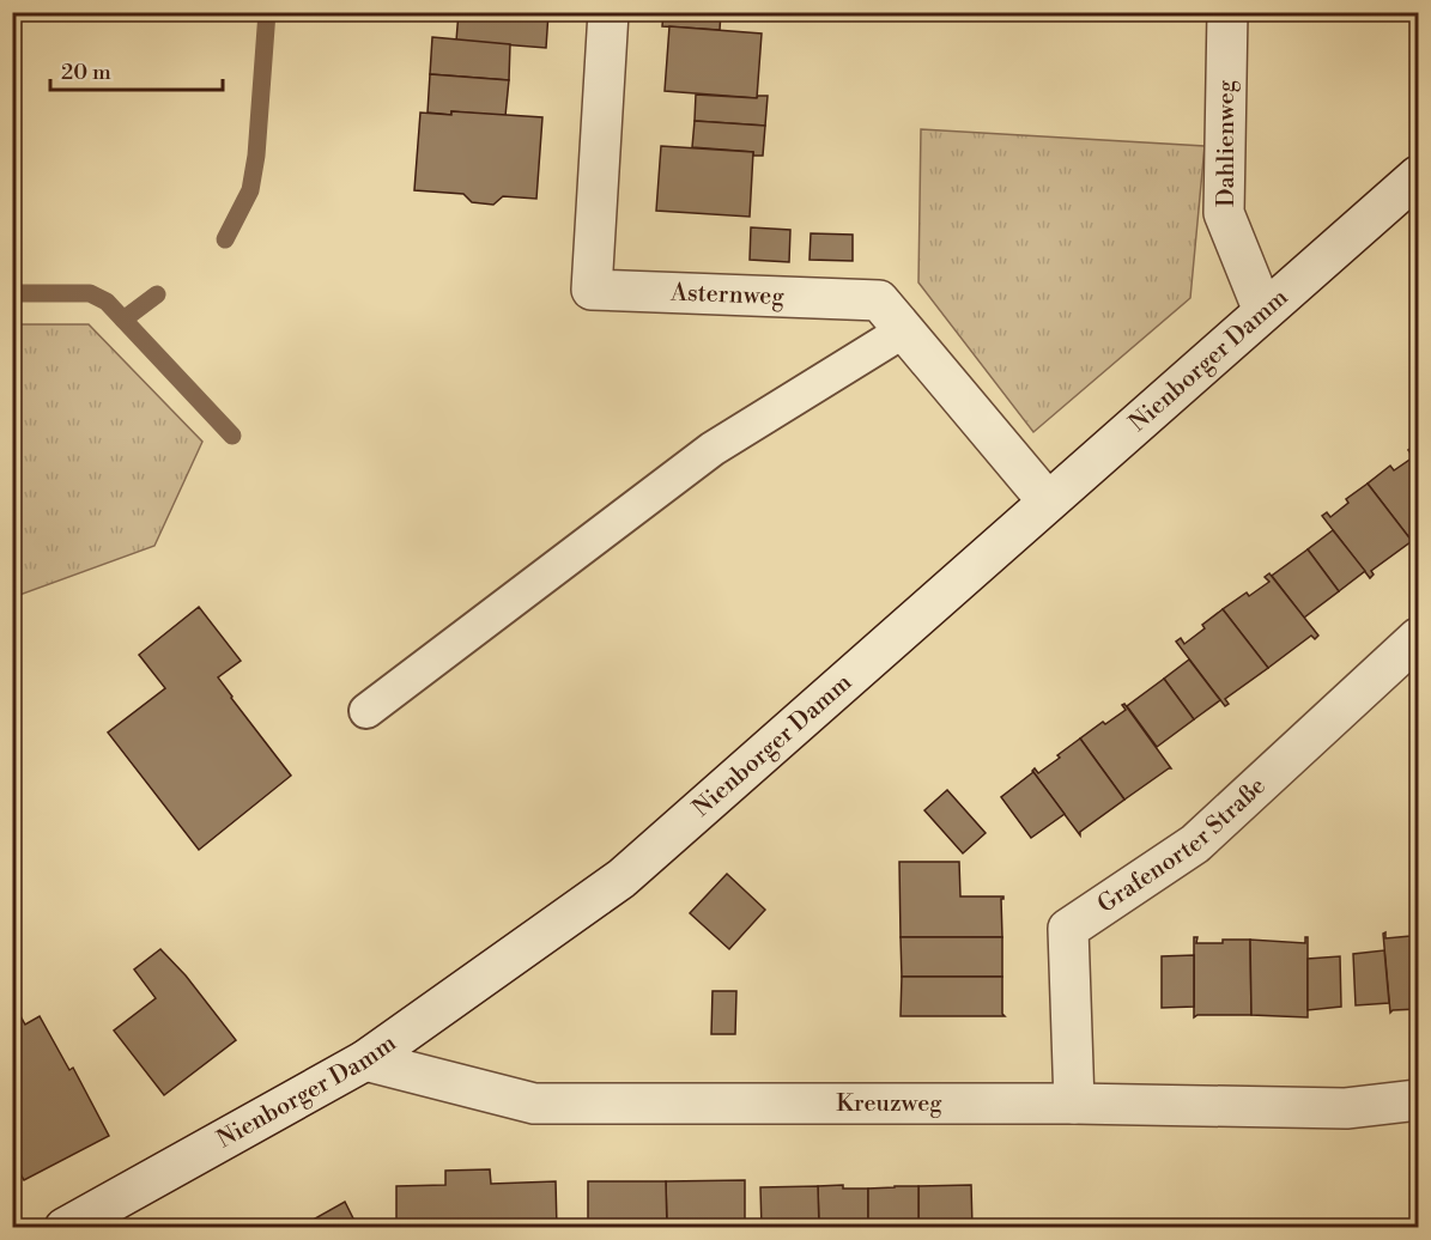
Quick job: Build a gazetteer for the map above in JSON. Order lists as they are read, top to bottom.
{
  "streets": {
    "street": [
      "Dahlienweg",
      "Asternweg",
      "Nienborger Damm",
      "Grafenorter Straße",
      "Kreuzweg"
    ]
  },
  "crossings": [
    ["Dahlienweg", "Nienborger Damm"],
    ["Asternweg", "Nienborger Damm"],
    ["Nienborger Damm", "Kreuzweg"],
    ["Grafenorter Straße", "Kreuzweg"]
  ],
  "scale_bar": "20 m"
}
